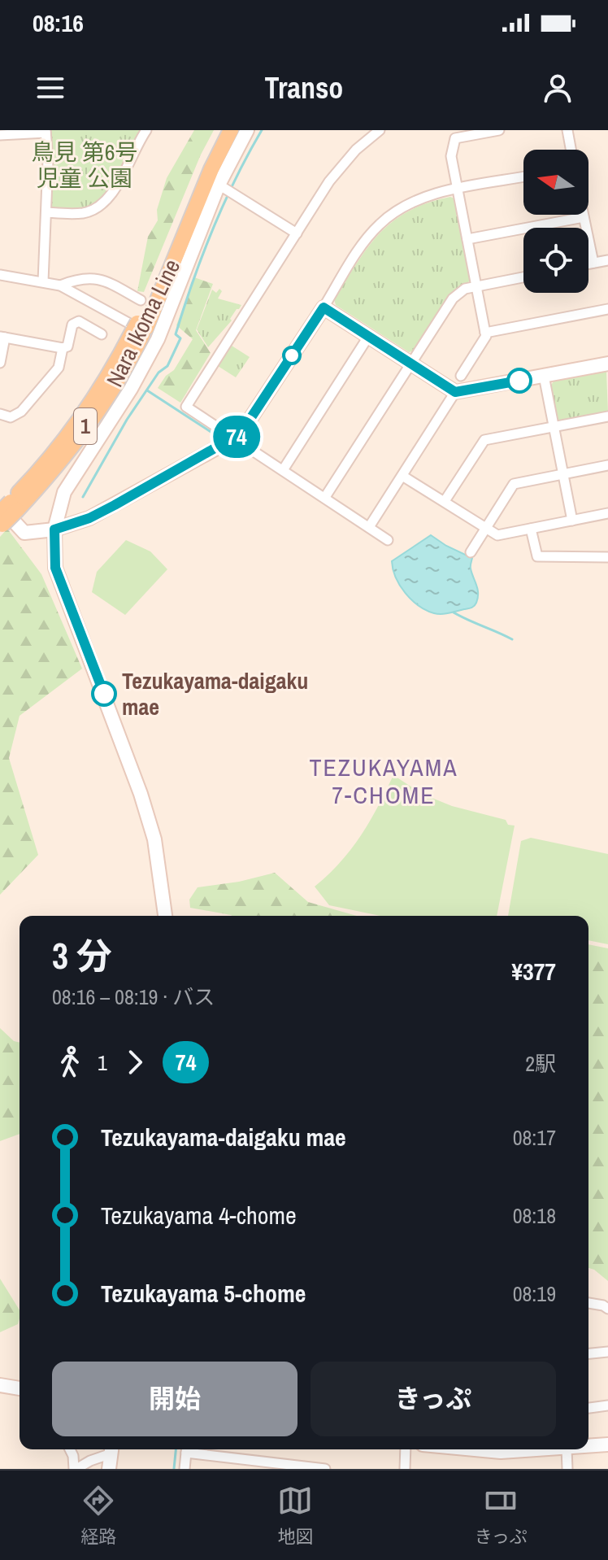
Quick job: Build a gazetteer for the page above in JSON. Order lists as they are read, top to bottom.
{
  "streets": {
    "main road": ["Nara Ikoma Line", "1"]
  },
  "districts": ["TEZUKAYAMA 7-CHOME"],
  "parks": ["鳥見 第6号 児童 公園"],
  "places": ["Tezukayama-daigaku mae"],
  "lines": ["bus line 74"],
  "north": "left",
  "page": {
    "status": "08:16",
    "header": "Transo",
    "on_map": "74",
    "heading": ["3 分", "08:16 – 08:19 · バス", "¥377"],
    "legs": ["1", "74", "2駅"],
    "list": [
      {
        "name": "Tezukayama-daigaku mae",
        "value": "08:17"
      },
      {
        "name": "Tezukayama 4-chome",
        "value": "08:18"
      },
      {
        "name": "Tezukayama 5-chome",
        "value": "08:19"
      }
    ],
    "buttons": ["開始", "きっぷ"],
    "tabs": ["経路", "地図", "きっぷ"]
  }
}
